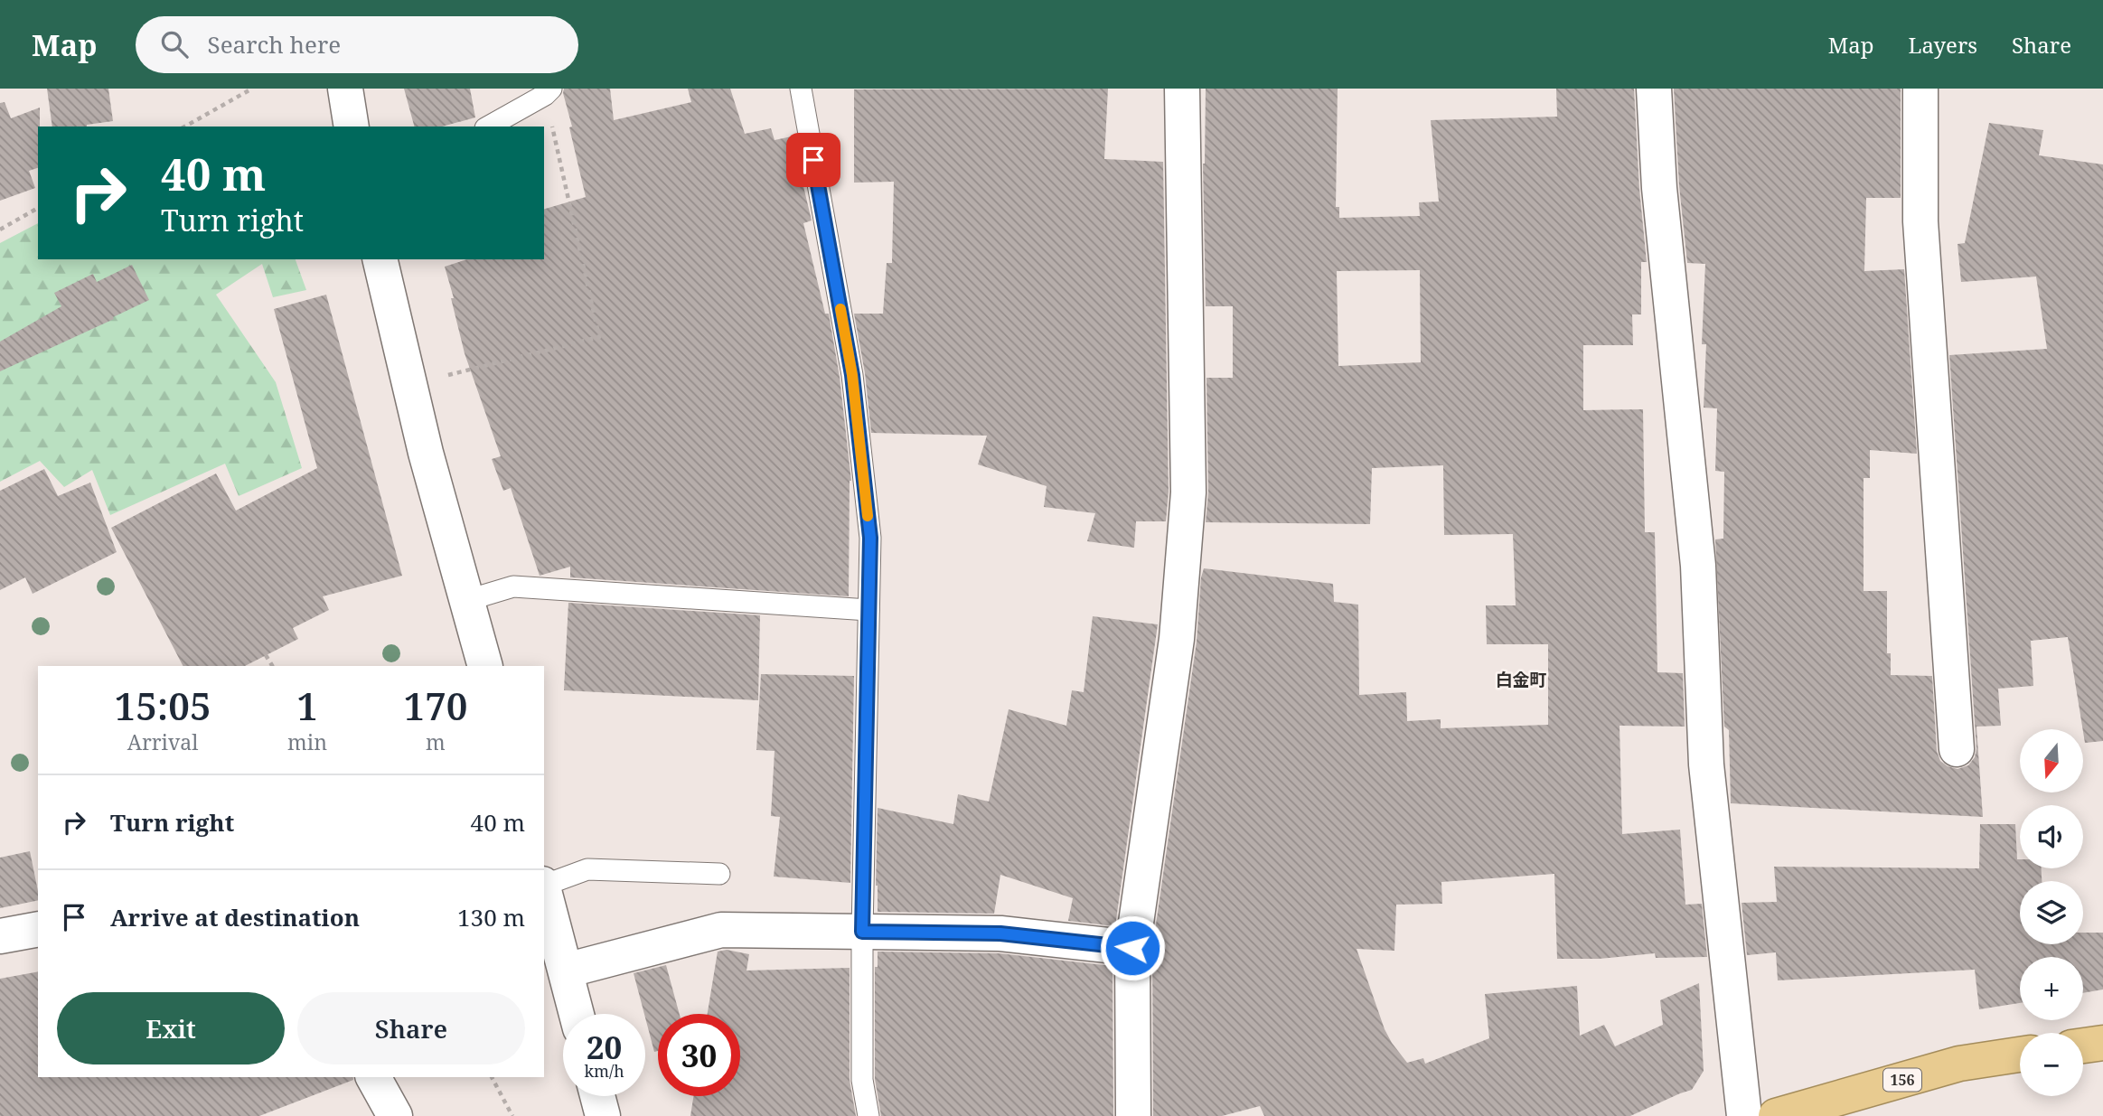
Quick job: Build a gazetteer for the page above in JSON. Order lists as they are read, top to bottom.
{
  "streets": {
    "highway": ["156"]
  },
  "districts": ["白金町"],
  "north": "bottom",
  "page": {
    "header": "Map",
    "search": "Search here",
    "nav": ["Map", "Layers", "Share"],
    "turn": ["40 m", "Turn right"],
    "eta": [
      "15:05",
      "Arrival",
      "1",
      "min",
      "170",
      "m"
    ],
    "map_buttons": ["+", "−"],
    "list": [
      {
        "name": "Turn right",
        "value": "40 m"
      },
      {
        "name": "Arrive at destination",
        "value": "130 m"
      }
    ],
    "buttons": ["Exit", "Share"],
    "speed": "20 km/h",
    "limit": "30"
  }
}
